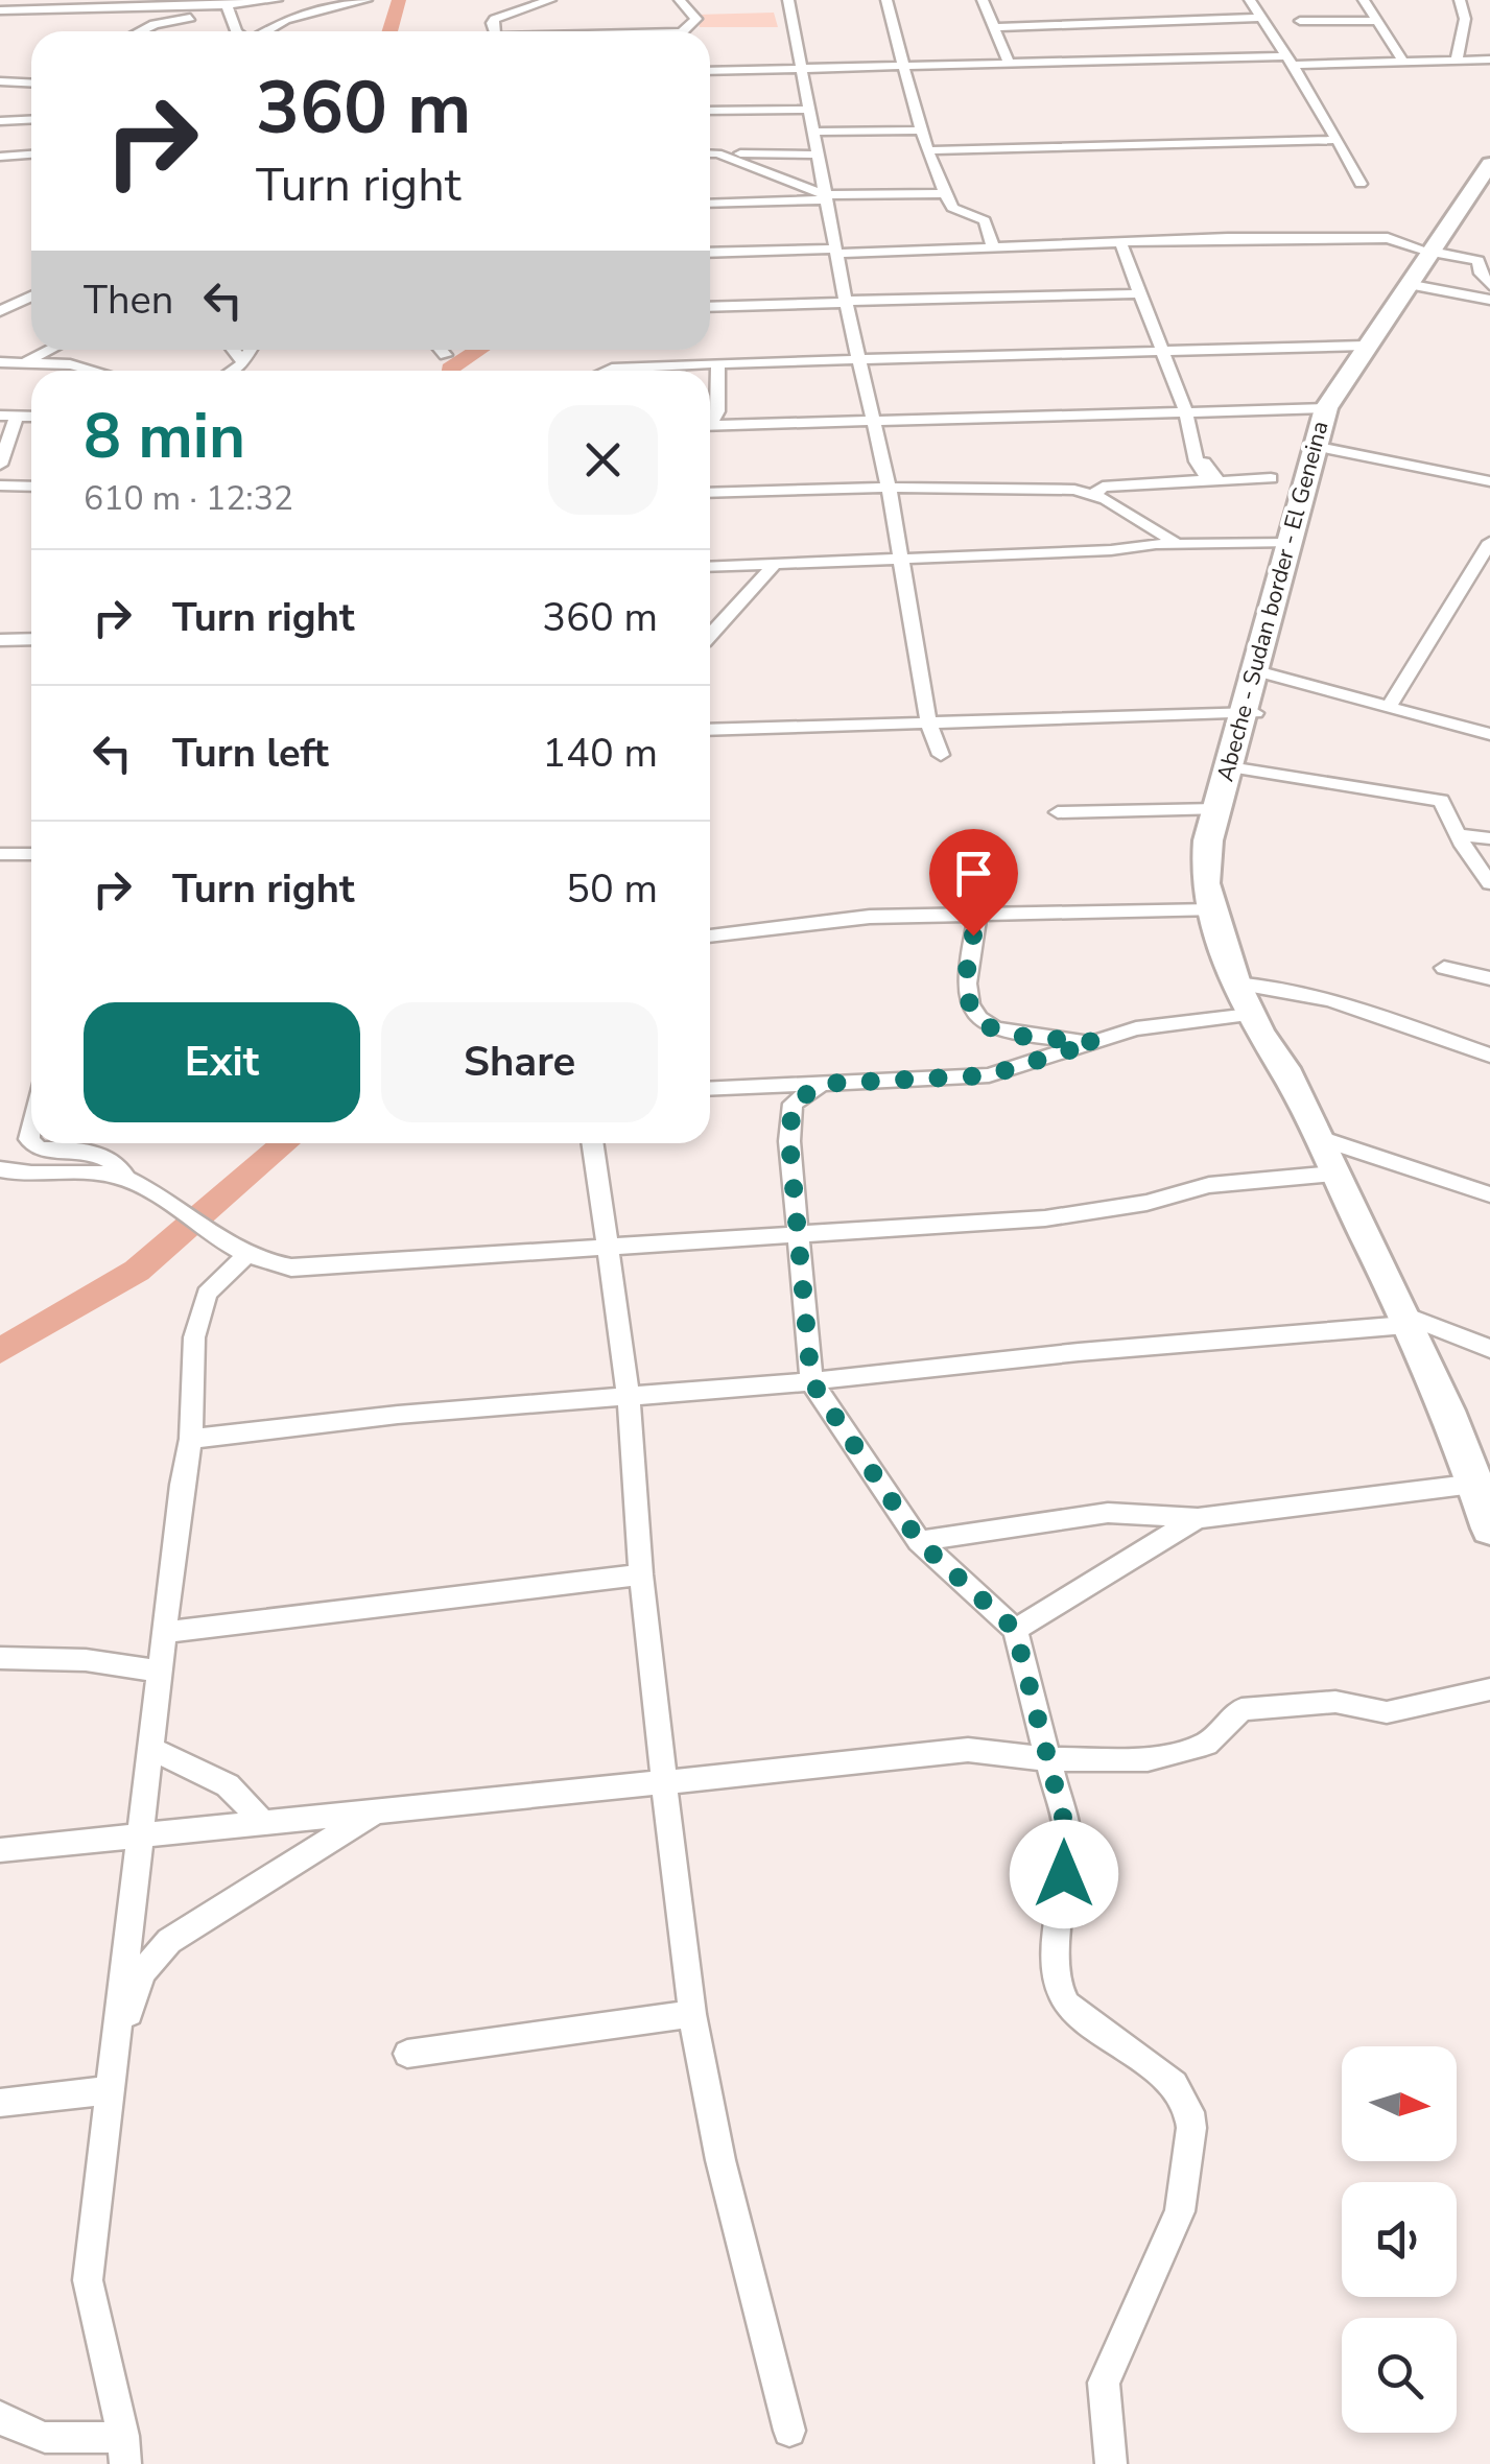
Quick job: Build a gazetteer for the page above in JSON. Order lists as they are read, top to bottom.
{
  "streets": {
    "highway": ["Abeche - Sudan border - El Geneina"]
  },
  "north": "right",
  "page": {
    "turn": ["360 m", "Turn right"],
    "then": "Then",
    "heading": ["8 min", "610 m · 12:32"],
    "list": [
      {
        "name": "Turn right",
        "value": "360 m"
      },
      {
        "name": "Turn left",
        "value": "140 m"
      },
      {
        "name": "Turn right",
        "value": "50 m"
      }
    ],
    "buttons": ["Exit", "Share"]
  }
}
